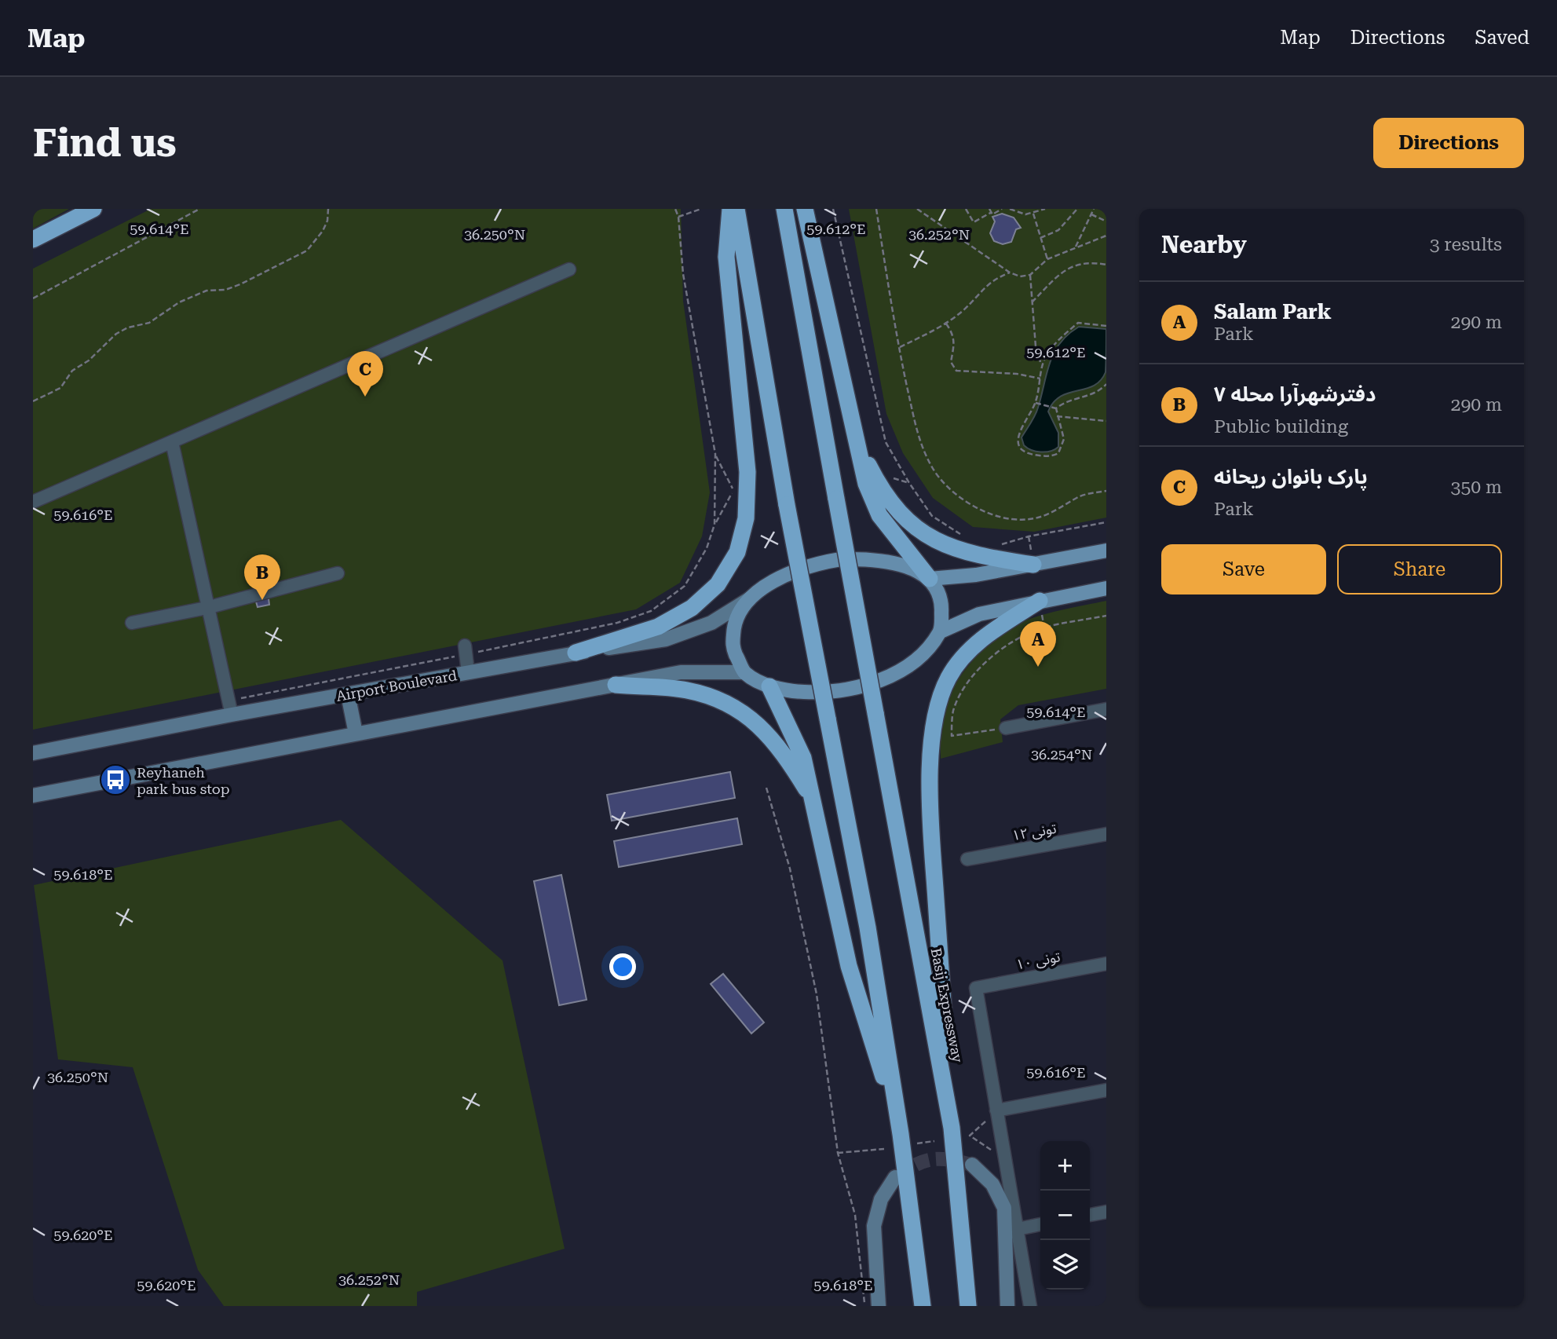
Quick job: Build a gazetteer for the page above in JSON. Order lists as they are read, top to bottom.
{
  "streets": {
    "highway": ["Basij Expressway"],
    "main road": ["Airport Boulevard"],
    "street": ["تونی ۱۲", "تونی ۱۰"]
  },
  "places": {
    "bus stop": ["Reyhaneh park bus stop"]
  },
  "page": {
    "header": "Map",
    "nav": ["Map", "Directions", "Saved"],
    "buttons": [
      "Directions",
      ["Save", "Share"]
    ],
    "title": "Find us",
    "heading": ["Nearby", "3 results"],
    "list": [
      {
        "mark": "A",
        "name": "Salam Park",
        "note": "Park",
        "value": "290 m"
      },
      {
        "mark": "B",
        "name": "دفترشهرآرا محله ۷",
        "note": "Public building",
        "value": "290 m"
      },
      {
        "mark": "C",
        "name": "پارک بانوان ریحانه",
        "note": "Park",
        "value": "350 m"
      }
    ],
    "pins": ["C", "B", "A"],
    "map_buttons": ["+", "−"]
  },
  "coordinates": [
    "59.614°E",
    "59.612°E",
    "36.250°N",
    "36.252°N",
    "59.616°E",
    "36.254°N",
    "59.618°E",
    "59.620°E"
  ]
}
